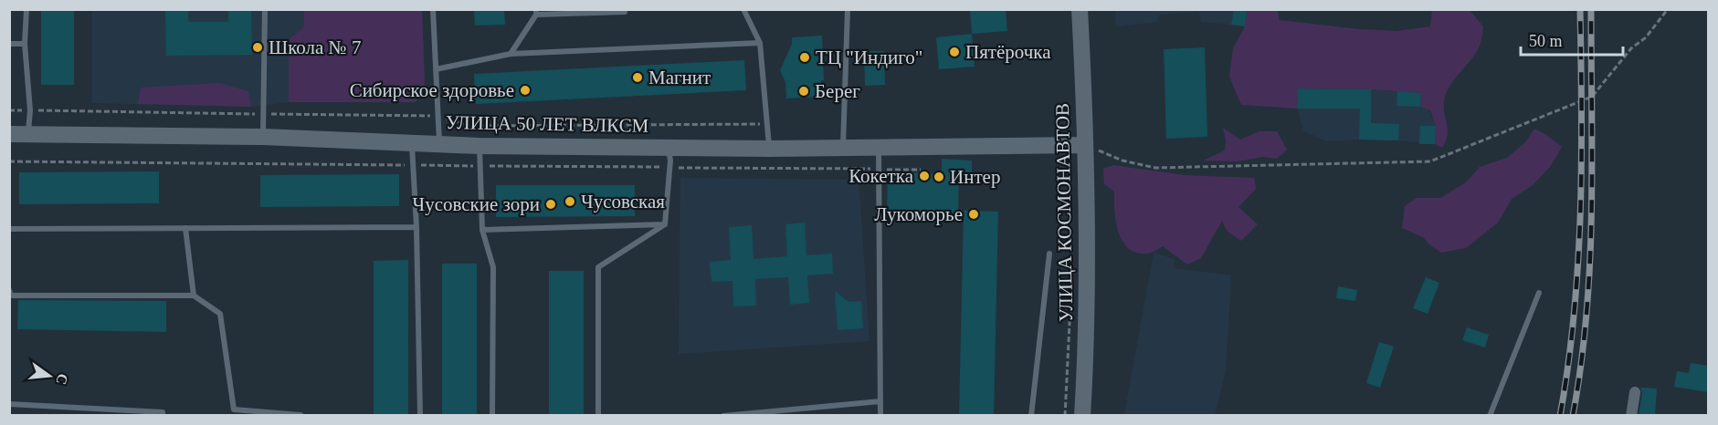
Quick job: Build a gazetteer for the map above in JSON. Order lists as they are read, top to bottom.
{
  "streets": {
    "street": ["УЛИЦА 50 ЛЕТ ВЛКСМ", "УЛИЦА КОСМОНАВТОВ"]
  },
  "crossings": [
    ["УЛИЦА 50 ЛЕТ ВЛКСМ", "УЛИЦА КОСМОНАВТОВ"]
  ],
  "places": [
    "Школа № 7",
    "Пятёрочка",
    "ТЦ \"Индиго\"",
    "Магнит",
    "Сибирское здоровье",
    "Берег",
    "Кокетка",
    "Интер",
    "Чусовская",
    "Чусовские зори",
    "Лукоморье"
  ],
  "scale_bar": "50 m",
  "north": "right"
}
